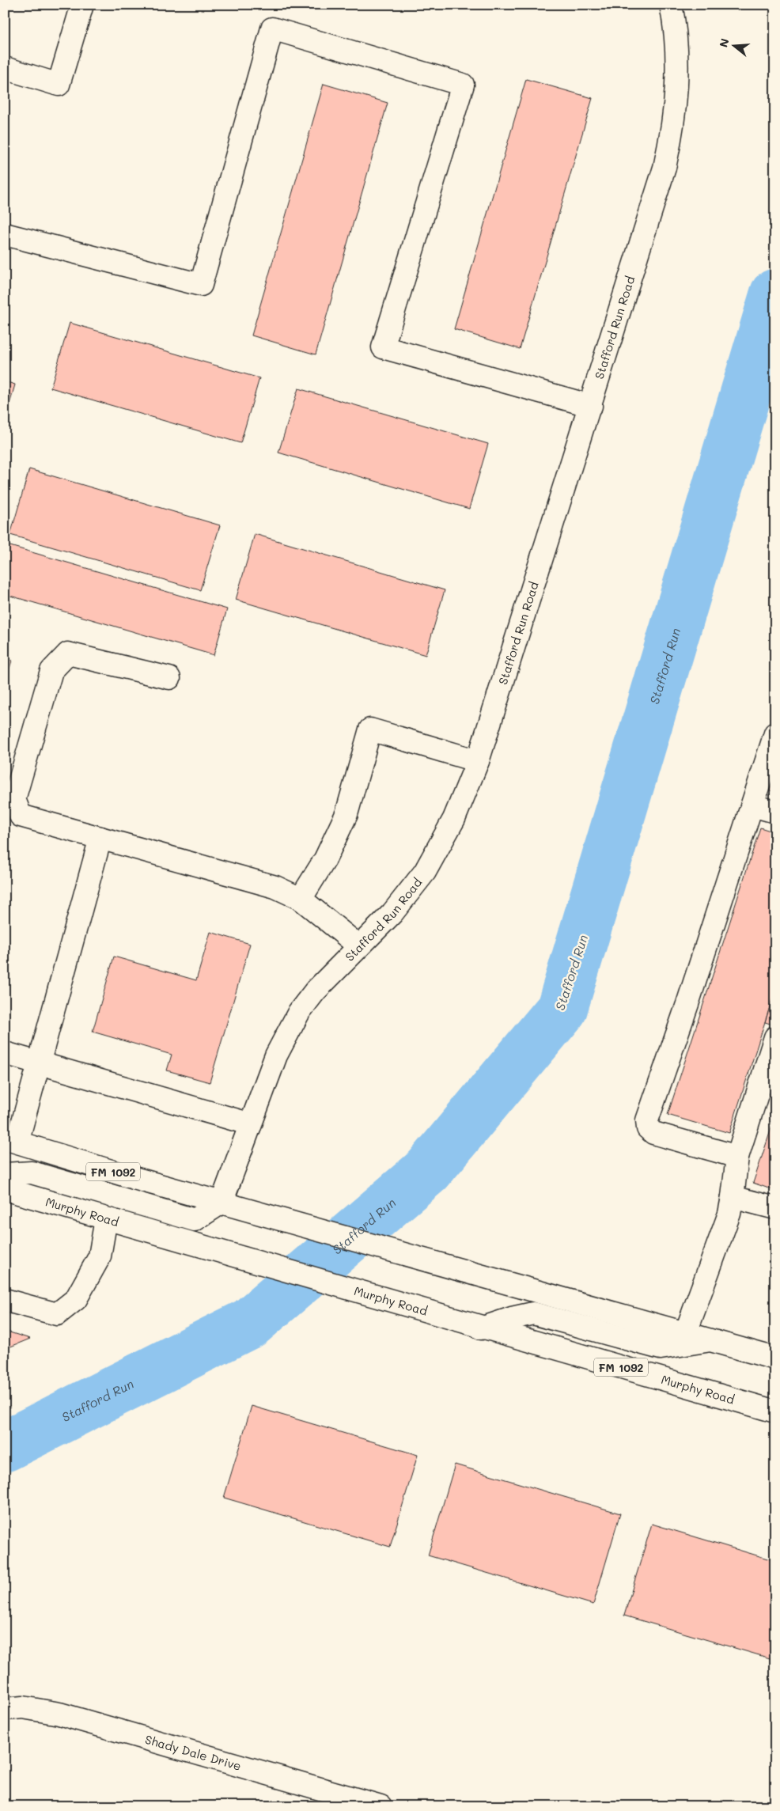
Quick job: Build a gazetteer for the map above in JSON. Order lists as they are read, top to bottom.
{
  "streets": {
    "main road": [
      "Stafford Run Road",
      "FM 1092",
      "Murphy Road",
      "Shady Dale Drive"
    ]
  },
  "crossings": [
    ["Stafford Run Road", "FM 1092"]
  ],
  "water": ["Stafford Run"],
  "north": "left"
}
